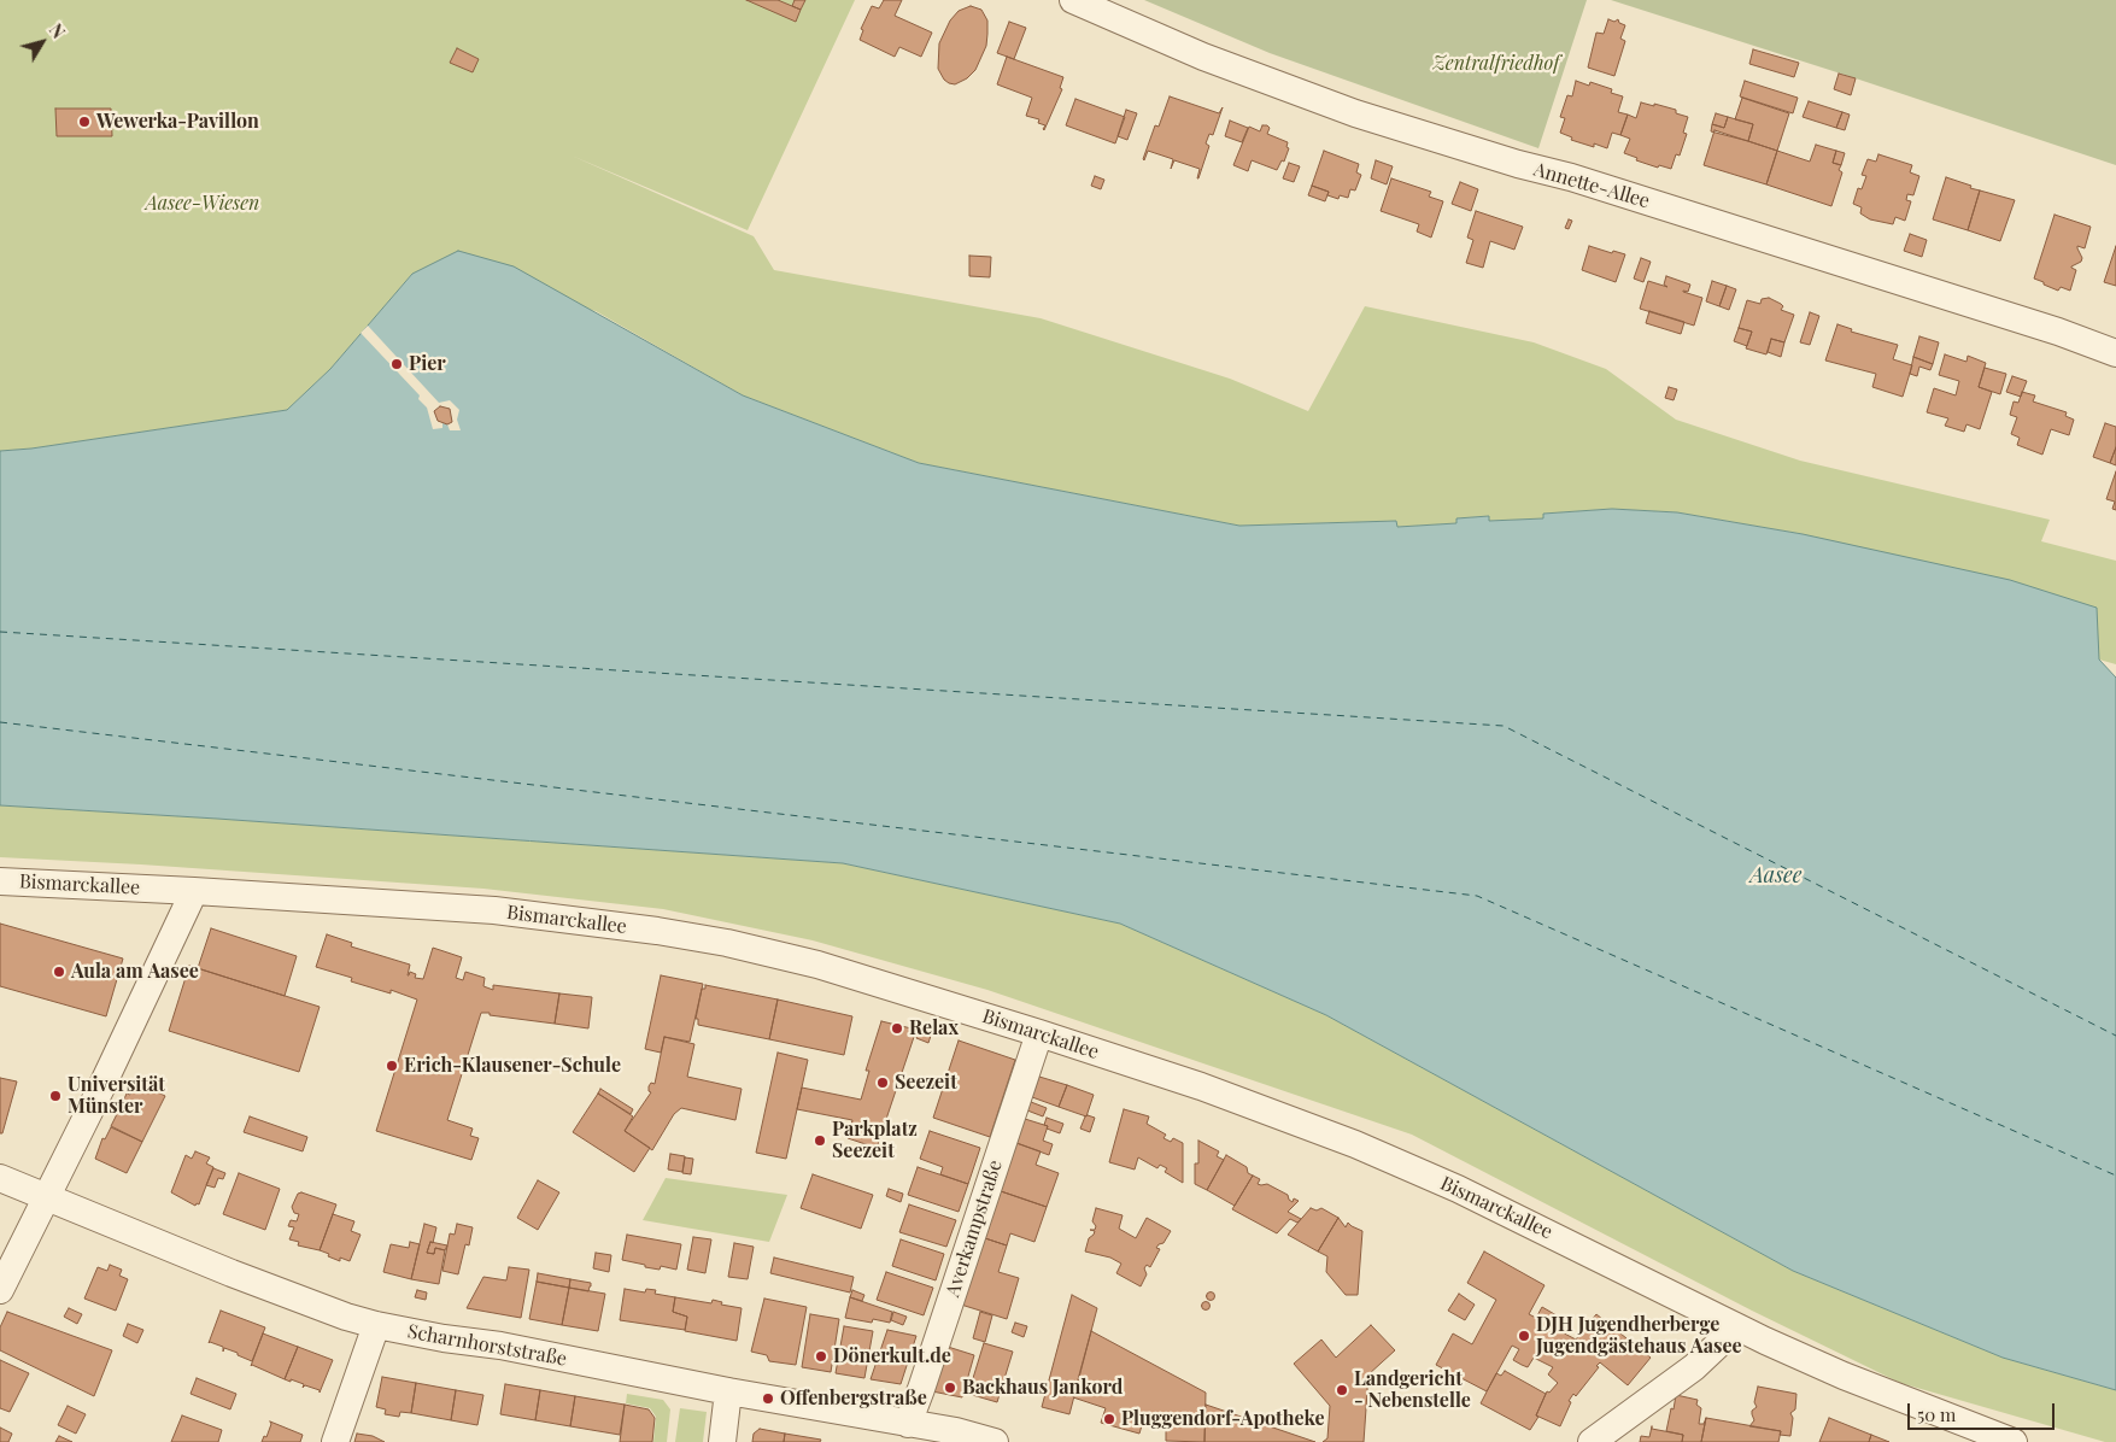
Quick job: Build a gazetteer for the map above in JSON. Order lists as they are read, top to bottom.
{
  "streets": {
    "street": [
      "Annette-Allee",
      "Bismarckallee",
      "Averkampstraße",
      "Scharnhorststraße"
    ]
  },
  "crossings": [
    ["Bismarckallee", "Averkampstraße"],
    ["Averkampstraße", "Scharnhorststraße"]
  ],
  "water": ["Aasee"],
  "parks": ["Zentralfriedhof", "Aasee-Wiesen"],
  "places": [
    "Wewerka-Pavillon",
    "Pier",
    "Aula am Aasee",
    "Relax",
    "Erich-Klausener-Schule",
    "Seezeit",
    "Universität Münster",
    "Parkplatz Seezeit",
    "DJH Jugendherberge Jugendgästehaus Aasee",
    "Dönerkult.de",
    "Backhaus Jankord",
    "Landgericht - Nebenstelle",
    "Offenbergstraße",
    "Pluggendorf-Apotheke"
  ],
  "scale_bar": "50 m",
  "north": "top right"
}
